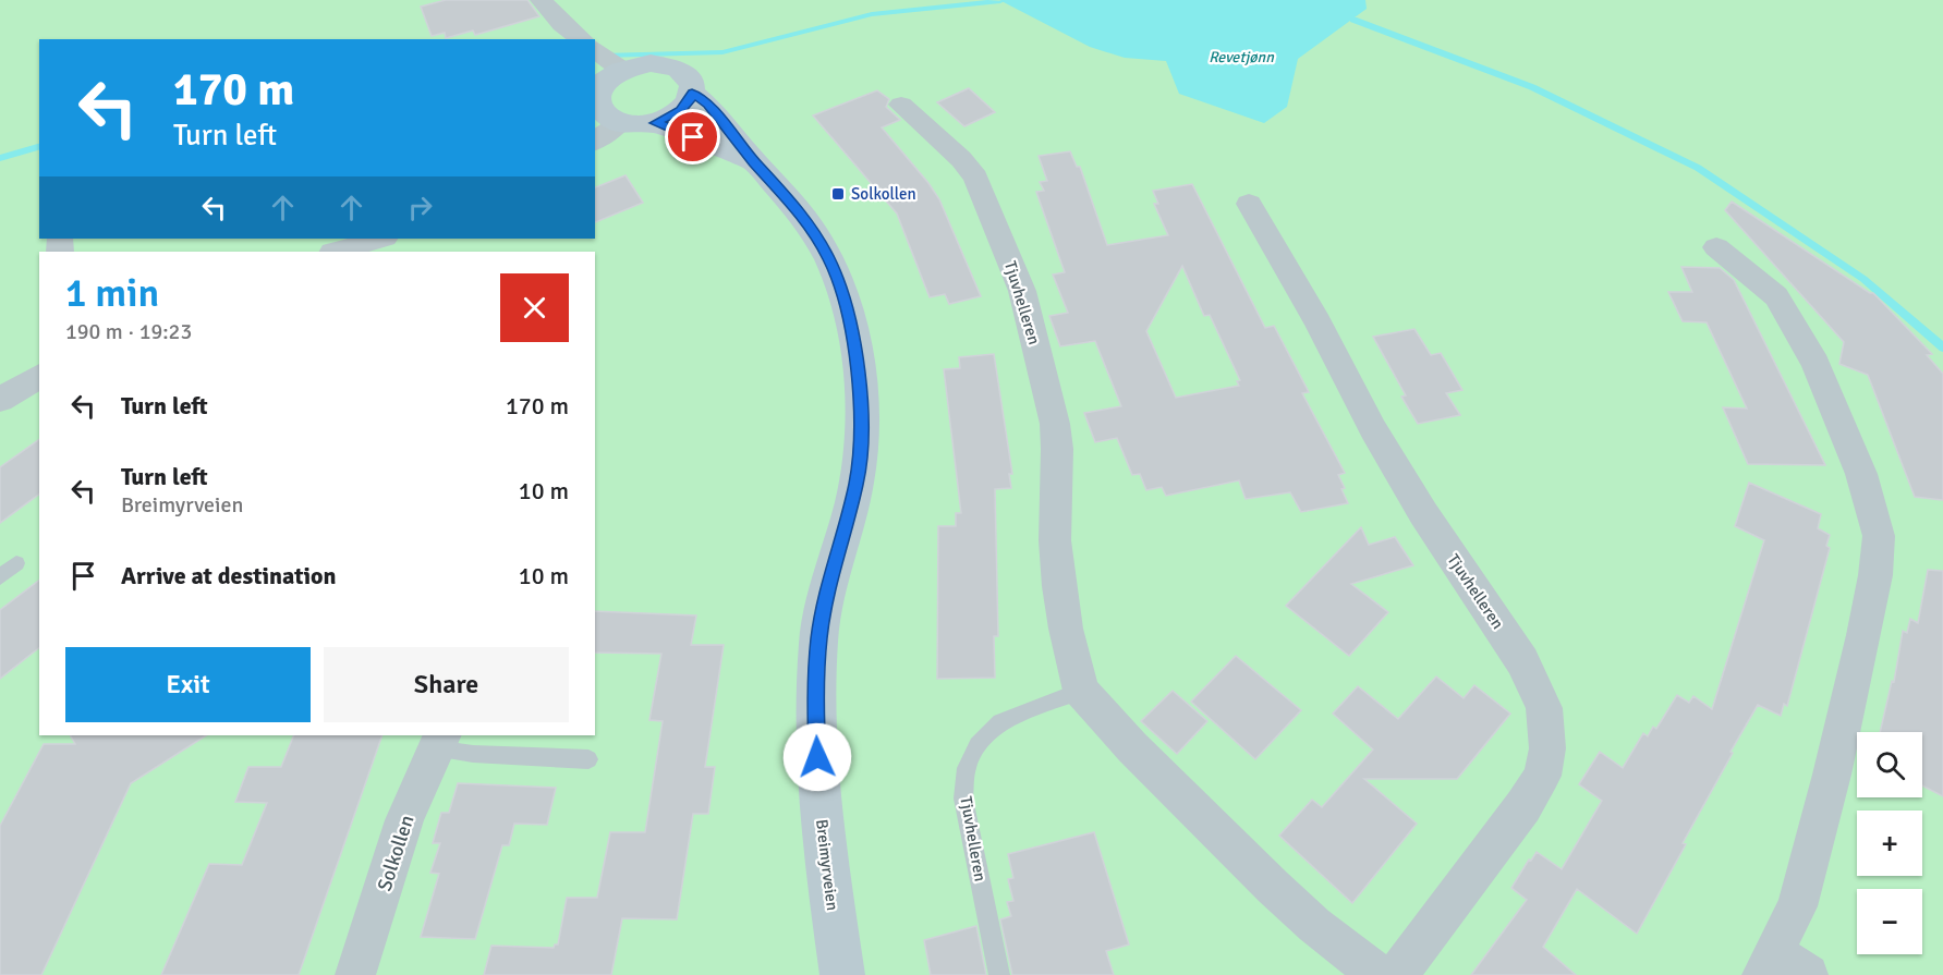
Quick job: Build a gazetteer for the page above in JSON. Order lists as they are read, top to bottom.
{
  "streets": {
    "street": ["Tjuvhelleren", "Solkollen", "Breimyrveien"]
  },
  "water": ["Revetjønn"],
  "places": {
    "transit": ["Solkollen"]
  },
  "page": {
    "turn": ["170 m", "Turn left"],
    "heading": ["1 min", "190 m · 19:23"],
    "list": [
      {
        "name": "Turn left",
        "value": "170 m"
      },
      {
        "name": "Turn left",
        "note": "Breimyrveien",
        "value": "10 m"
      },
      {
        "name": "Arrive at destination",
        "value": "10 m"
      }
    ],
    "buttons": ["Exit", "Share"],
    "map_buttons": ["+", "−"]
  }
}
